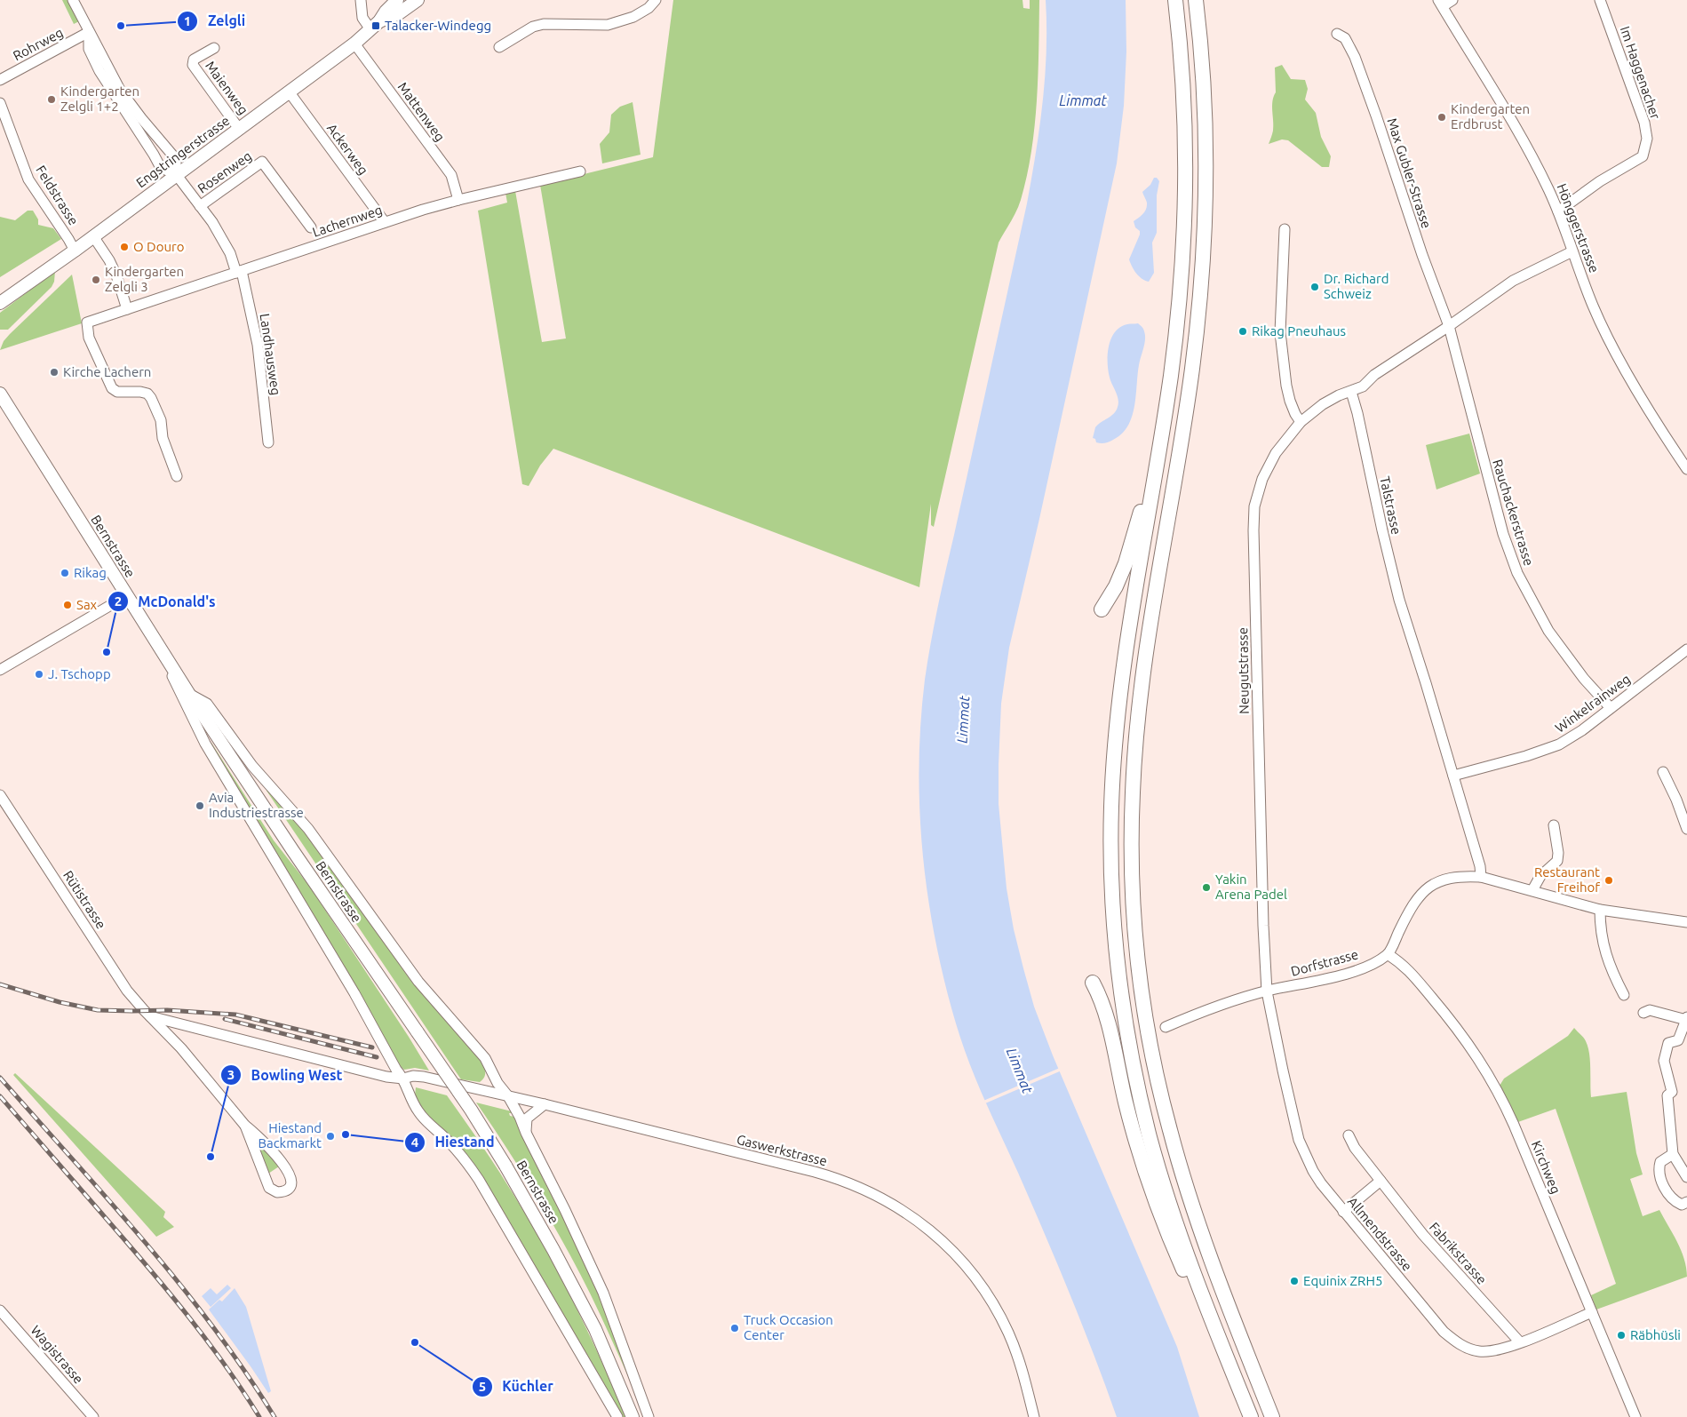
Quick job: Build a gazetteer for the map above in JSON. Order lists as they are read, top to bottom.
{
  "streets": {
    "main road": ["Engstringerstrasse", "Bernstrasse"],
    "street": [
      "Rohrweg",
      "Im Haggenacher",
      "Maienweg",
      "Mattenweg",
      "Ackerweg",
      "Rosenweg",
      "Max Gubler-Strasse",
      "Feldstrasse",
      "Lachernweg",
      "Hönggerstrasse",
      "Landhausweg",
      "Talstrasse",
      "Rauchackerstrasse",
      "Neugutstrasse",
      "Winkelrainweg",
      "Rütistrasse",
      "Dorfstrasse",
      "Gaswerkstrasse",
      "Kirchweg",
      "Allmendstrasse",
      "Fabrikstrasse",
      "Wagistrasse"
    ]
  },
  "crossings": [
    ["Im Haggenacher", "Hönggerstrasse"],
    ["Maienweg", "Engstringerstrasse"],
    ["Mattenweg", "Engstringerstrasse"],
    ["Mattenweg", "Lachernweg"],
    ["Ackerweg", "Engstringerstrasse"],
    ["Ackerweg", "Lachernweg"],
    ["Engstringerstrasse", "Feldstrasse"],
    ["Engstringerstrasse", "Landhausweg"],
    ["Rosenweg", "Landhausweg"],
    ["Max Gubler-Strasse", "Rauchackerstrasse"],
    ["Lachernweg", "Landhausweg"],
    ["Talstrasse", "Neugutstrasse"],
    ["Talstrasse", "Winkelrainweg"],
    ["Rauchackerstrasse", "Winkelrainweg"],
    ["Neugutstrasse", "Dorfstrasse"],
    ["Neugutstrasse", "Allmendstrasse"],
    ["Dorfstrasse", "Kirchweg"],
    ["Dorfstrasse", "Allmendstrasse"],
    ["Kirchweg", "Allmendstrasse"],
    ["Allmendstrasse", "Fabrikstrasse"]
  ],
  "water": ["Limmat"],
  "places": {
    "other": [
      "Zelgli",
      "Kindergarten Zelgli 1+2",
      "Kindergarten Erdbrust",
      "O Douro",
      "Kindergarten Zelgli 3",
      "Dr. Richard Schweiz",
      "Rikag Pneuhaus",
      "Kirche Lachern",
      "Rikag",
      "Sax",
      "McDonald's",
      "J. Tschopp",
      "Avia Industriestrasse",
      "Restaurant Freihof",
      "Yakin Arena Padel",
      "Hiestand",
      "Hiestand Backmarkt",
      "Bowling West",
      "Equinix ZRH5",
      "Truck Occasion Center",
      "Räbhüsli",
      "Küchler"
    ],
    "transit": ["Talacker-Windegg"]
  }
}
